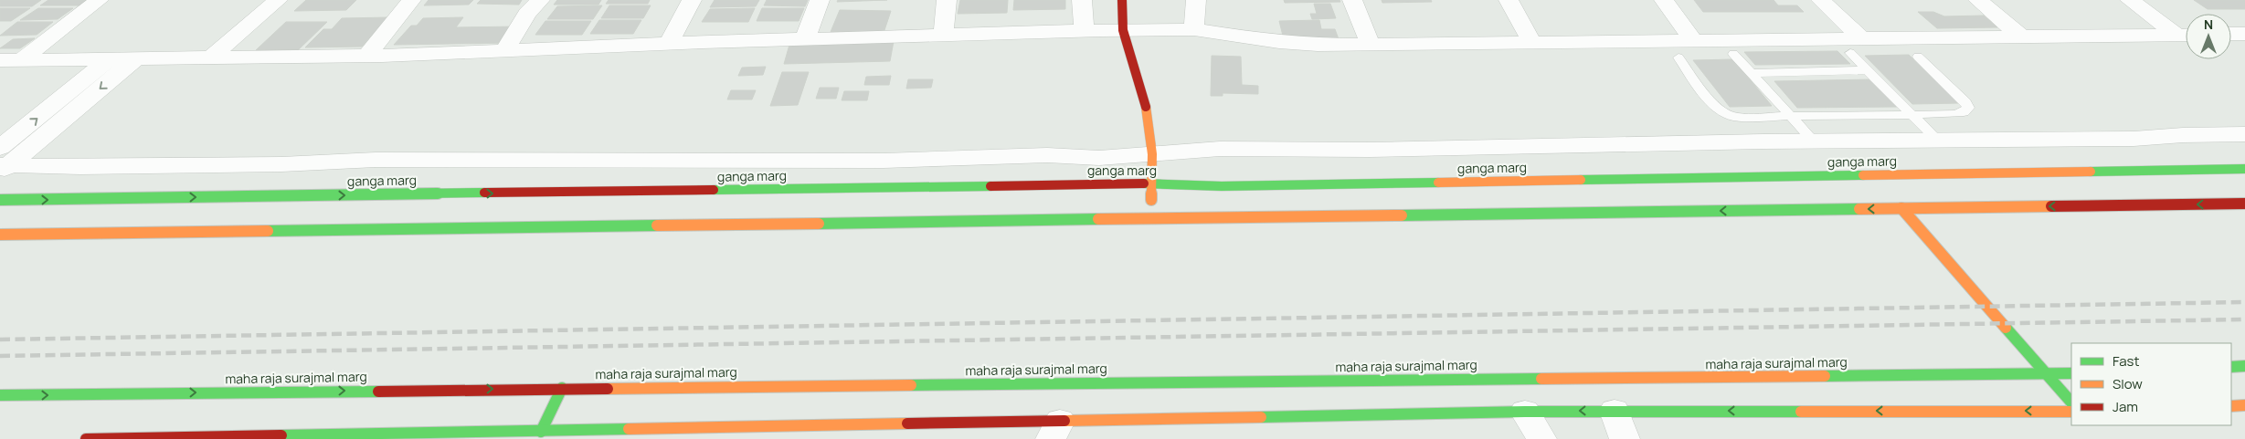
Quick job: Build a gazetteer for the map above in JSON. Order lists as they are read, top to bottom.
{
  "streets": {
    "street": ["ganga marg", "maha raja surajmal marg"]
  },
  "legend": ["Fast", "Slow", "Jam"],
  "north": "top"
}
